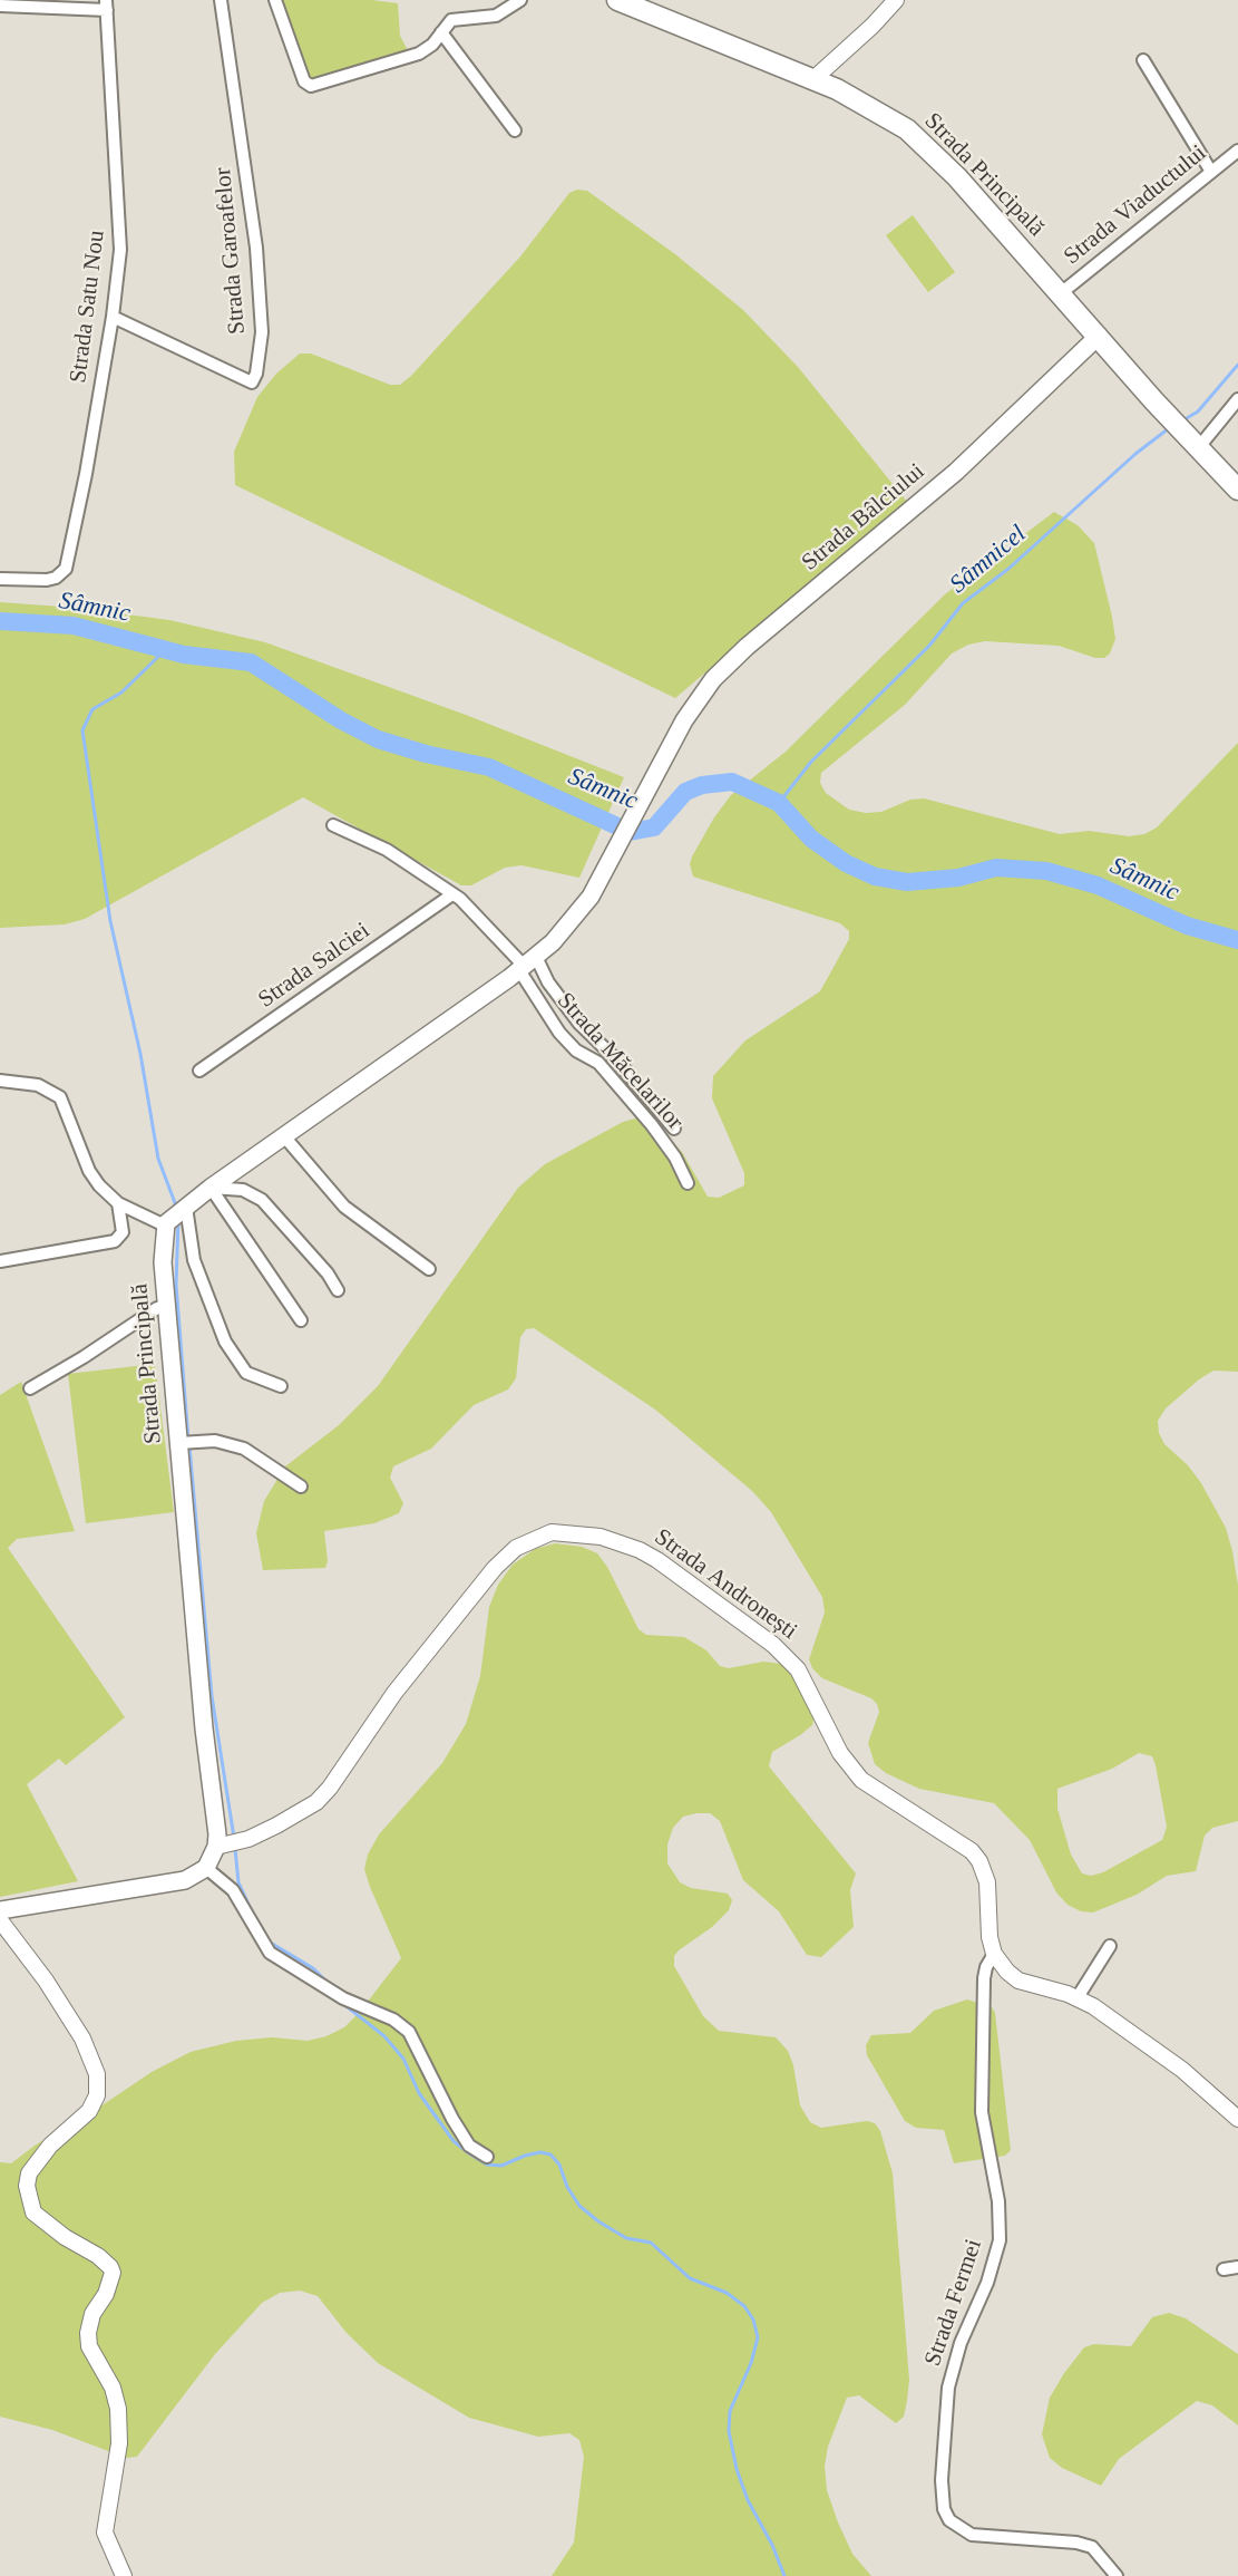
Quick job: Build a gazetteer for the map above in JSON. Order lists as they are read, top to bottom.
{
  "streets": {
    "highway": ["Strada Principală"],
    "main road": ["Strada Bâlciului"],
    "street": [
      "Strada Viaductului",
      "Strada Garoafelor",
      "Strada Satu Nou",
      "Strada Salciei",
      "Strada Măcelarilor",
      "Strada Andronești",
      "Strada Fermei"
    ]
  },
  "crossings": [
    ["Strada Principală", "Strada Viaductului"],
    ["Strada Principală", "Strada Bâlciului"],
    ["Strada Principală", "Strada Andronești"],
    ["Strada Garoafelor", "Strada Satu Nou"],
    ["Strada Bâlciului", "Strada Măcelarilor"],
    ["Strada Andronești", "Strada Fermei"]
  ],
  "water": ["Sâmnicel", "Sâmnic"]
}
